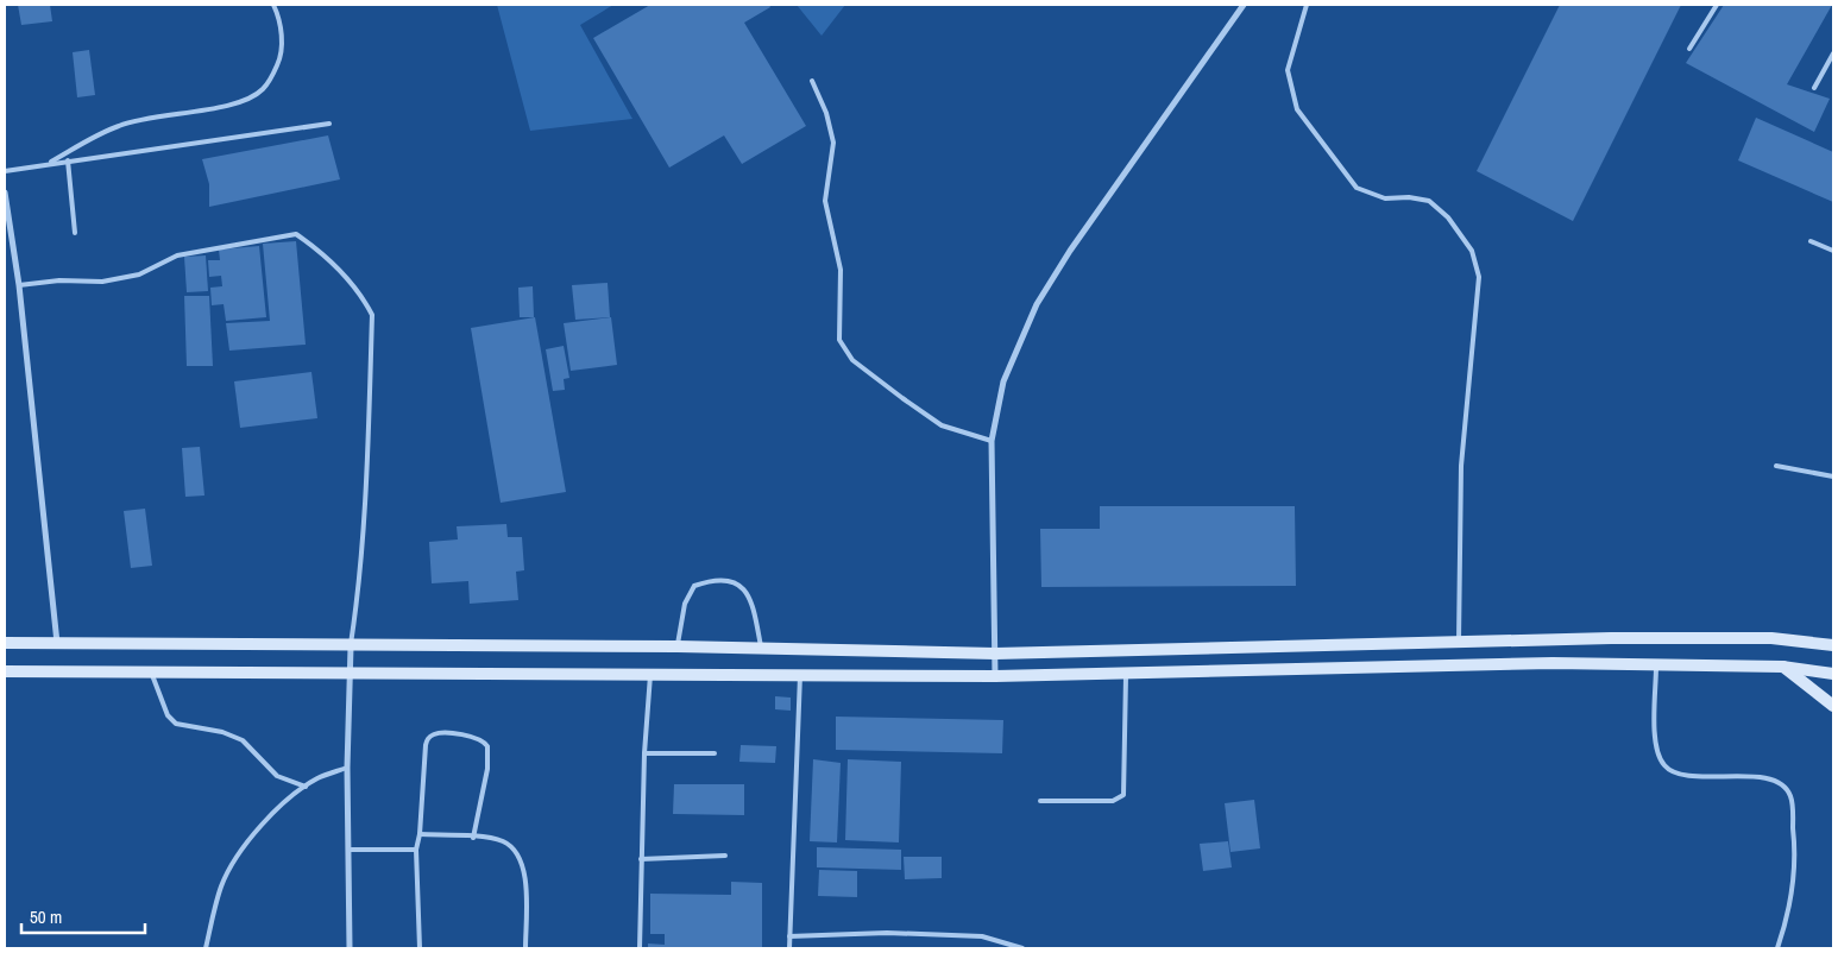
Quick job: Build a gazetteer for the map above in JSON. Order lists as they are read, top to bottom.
{
  "scale_bar": "50 m"
}
